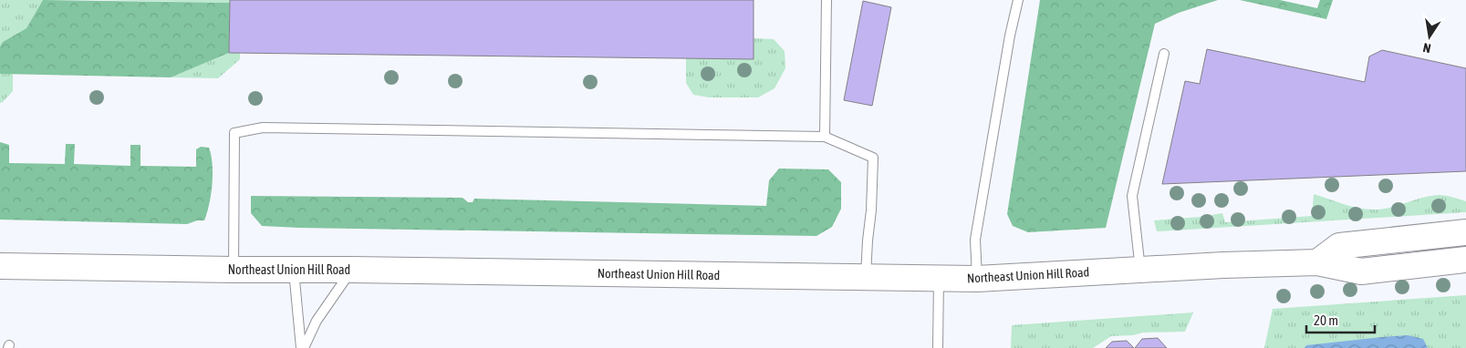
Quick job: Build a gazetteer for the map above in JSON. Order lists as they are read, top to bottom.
{
  "streets": {
    "main road": ["Northeast Union Hill Road"]
  },
  "scale_bar": "20 m",
  "north": "bottom"
}
